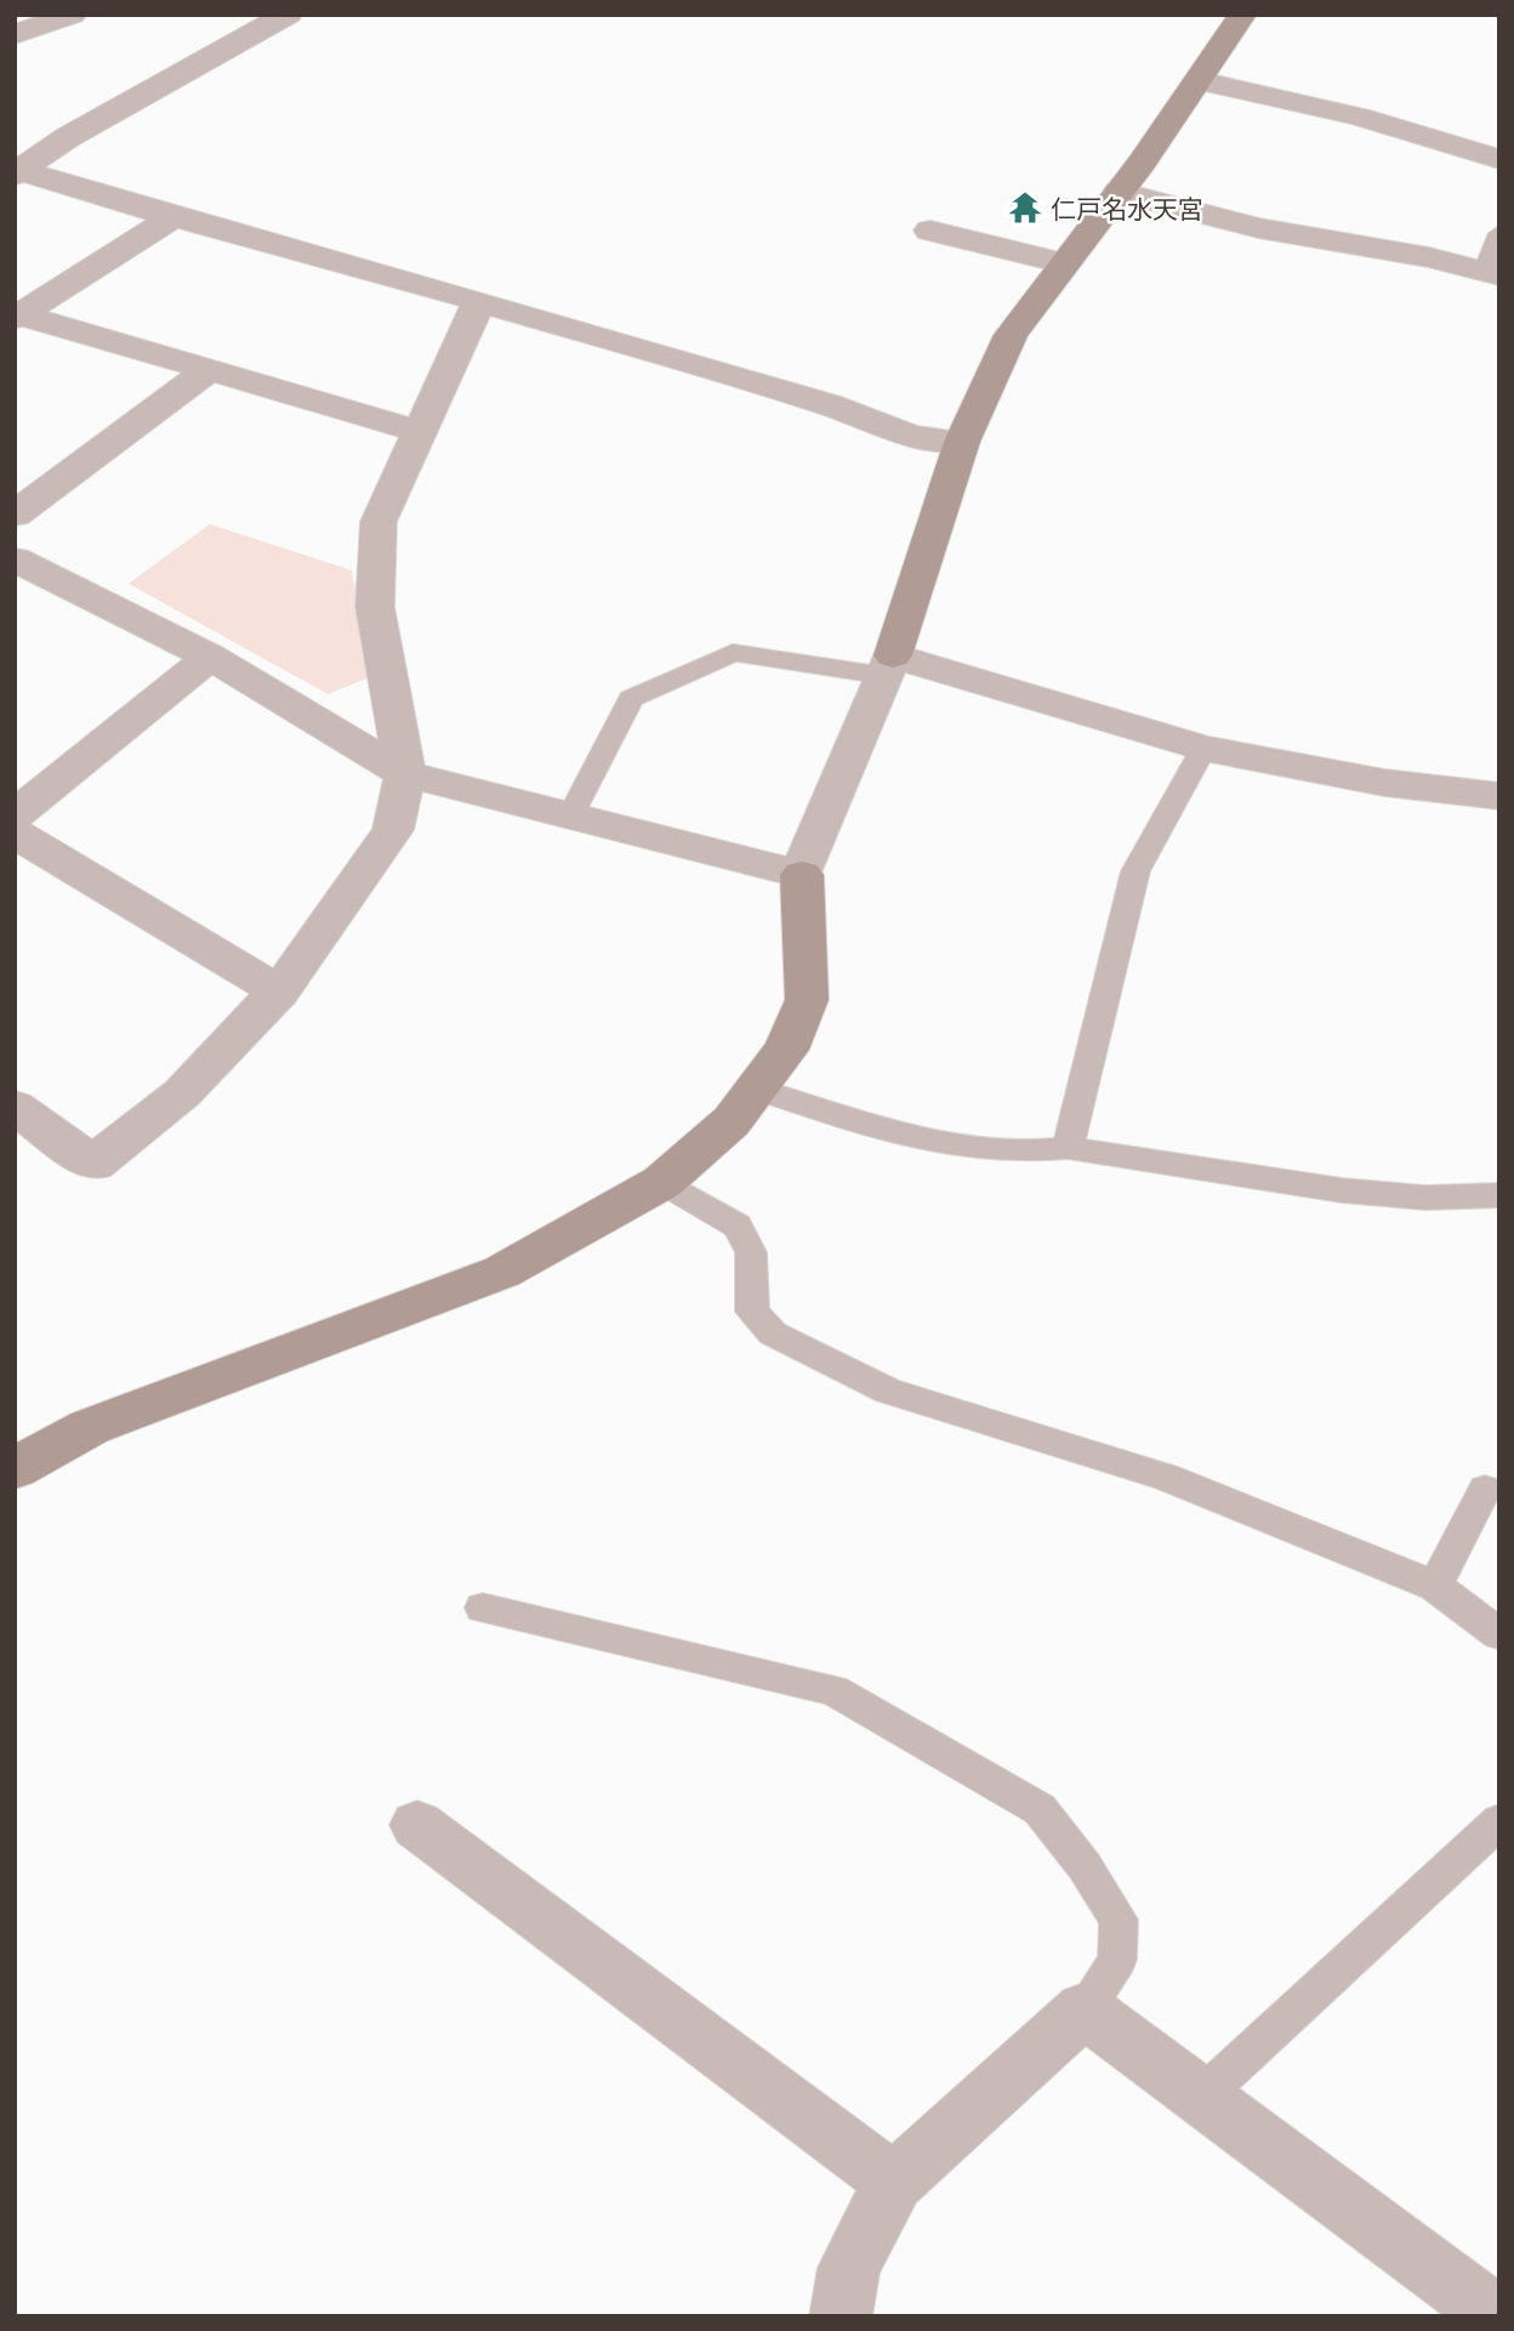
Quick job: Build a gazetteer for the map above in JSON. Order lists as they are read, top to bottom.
{
  "places": {
    "temple": ["仁戸名水天宮"]
  }
}
